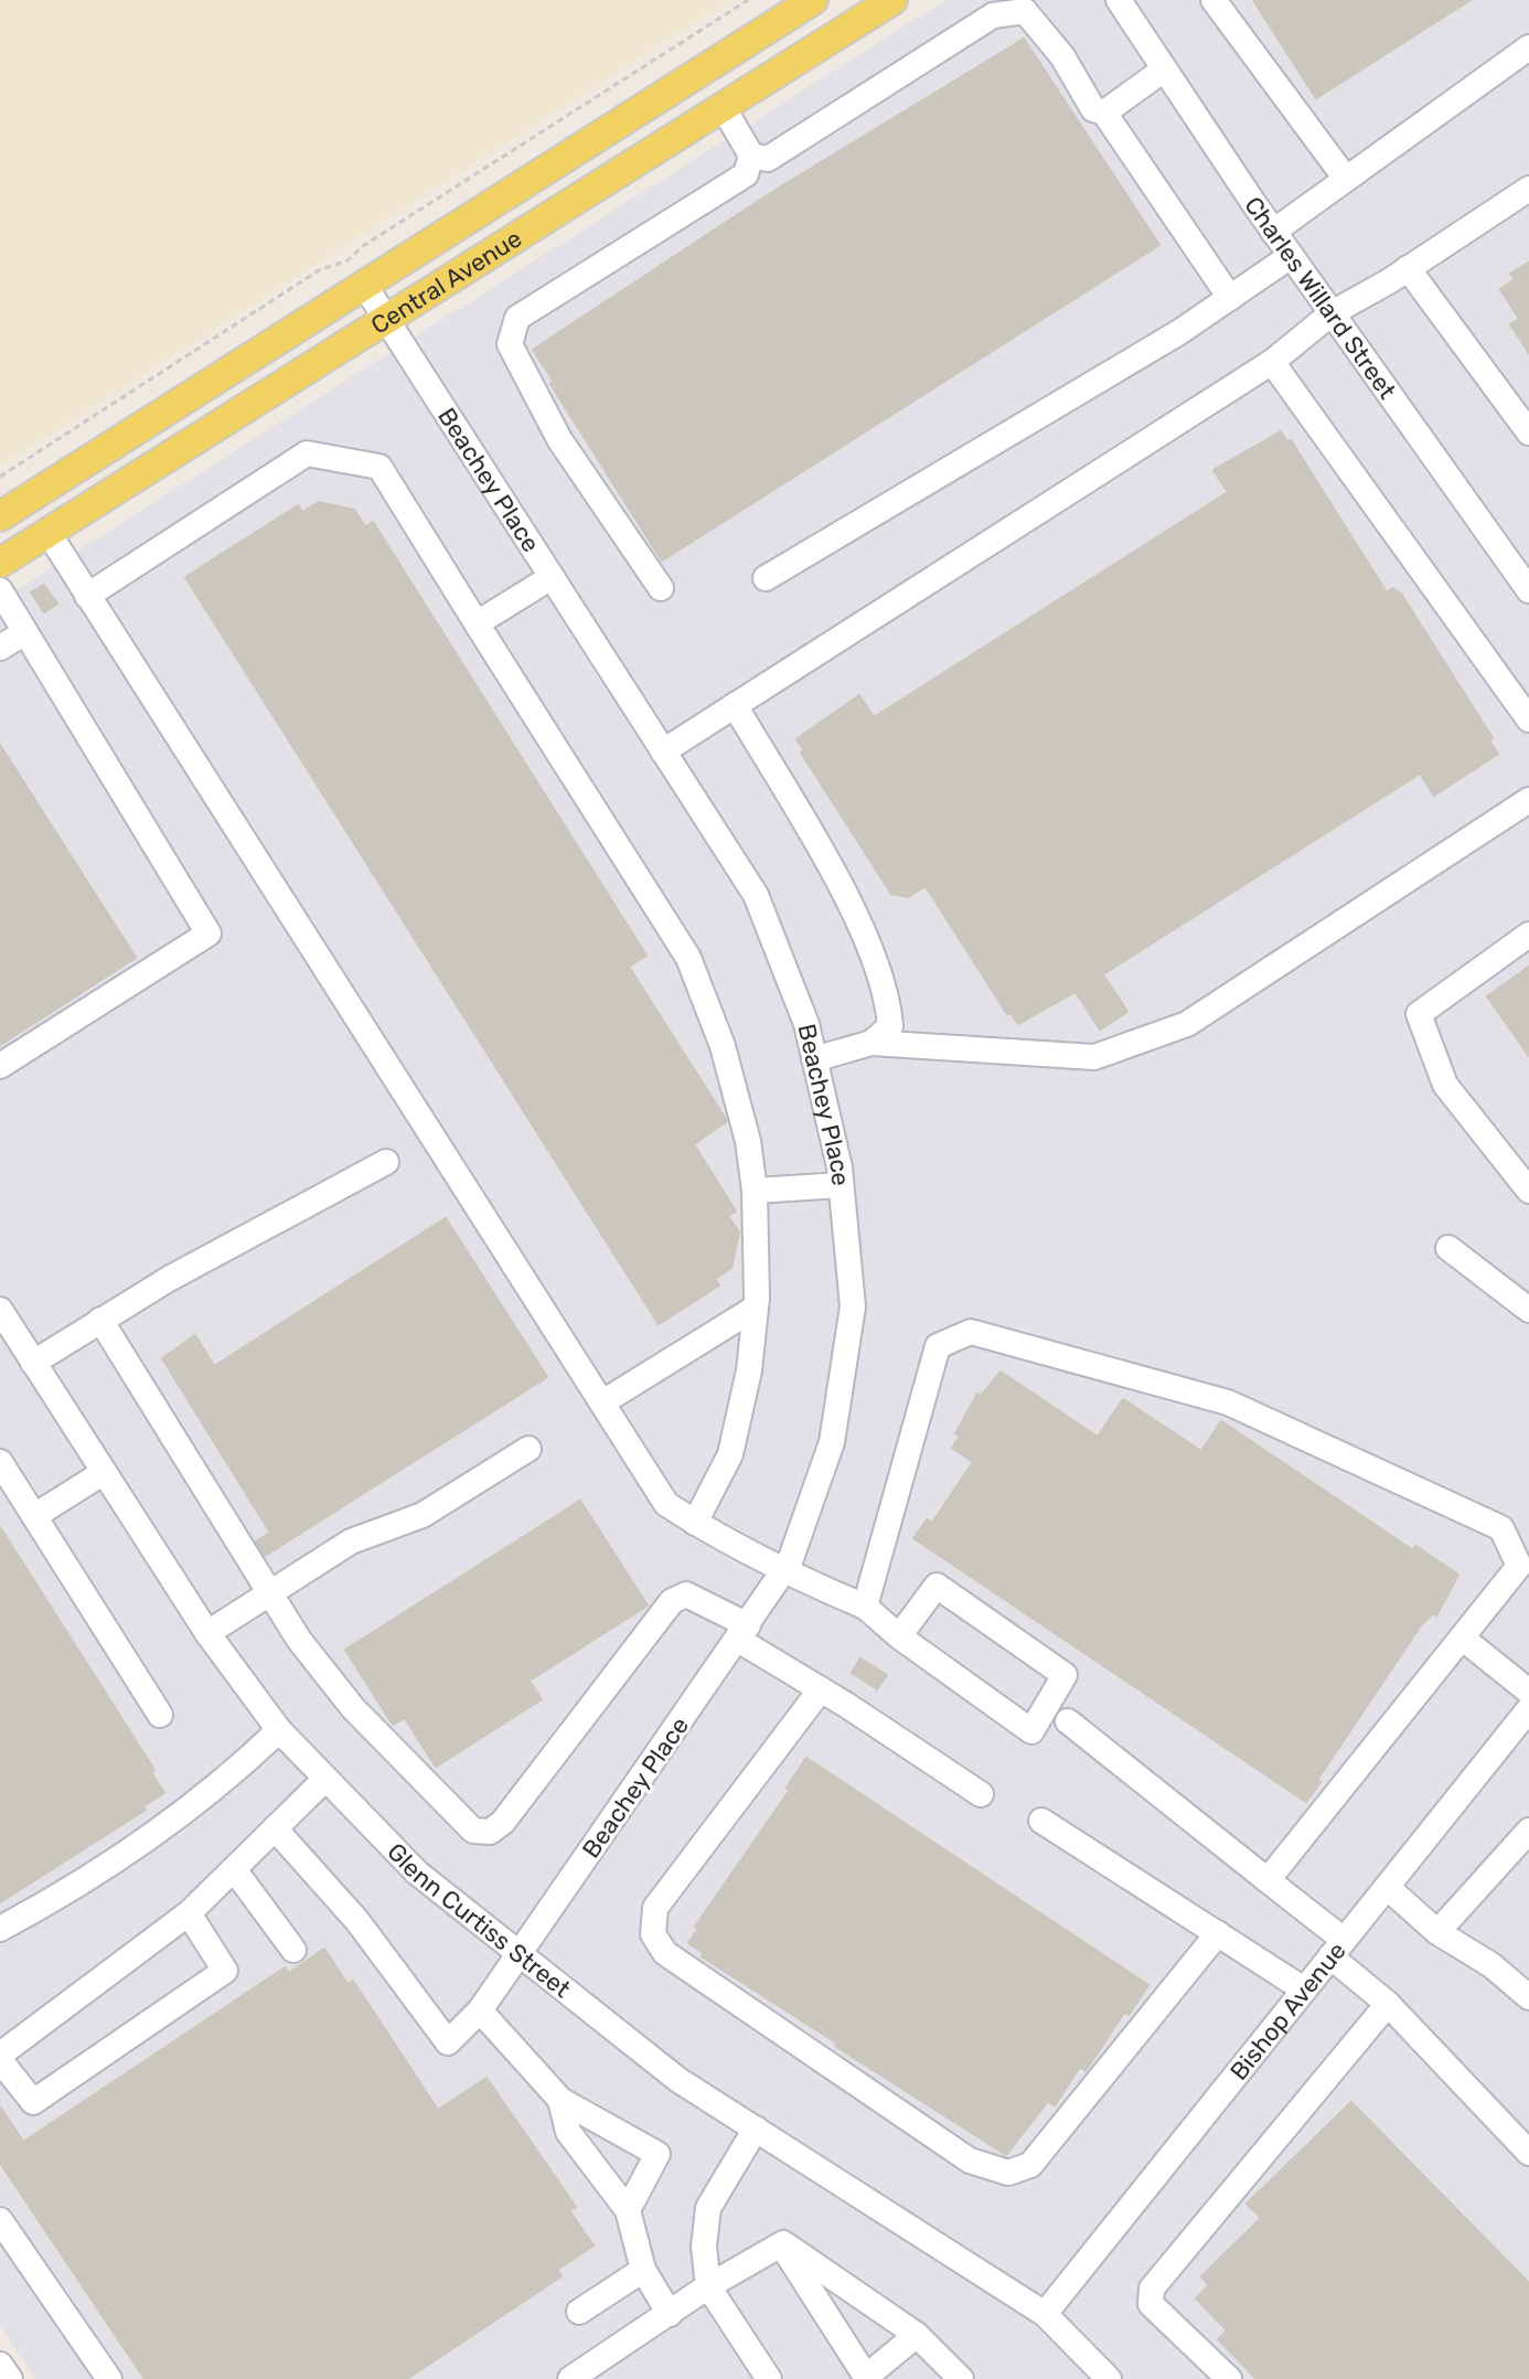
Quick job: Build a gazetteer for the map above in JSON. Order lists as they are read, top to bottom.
{
  "streets": {
    "main road": ["Central Avenue"],
    "street": [
      "Charles Willard Street",
      "Beachey Place",
      "Glenn Curtiss Street",
      "Bishop Avenue"
    ]
  },
  "crossings": [
    ["Central Avenue", "Beachey Place"],
    ["Beachey Place", "Glenn Curtiss Street"],
    ["Glenn Curtiss Street", "Bishop Avenue"]
  ]
}
